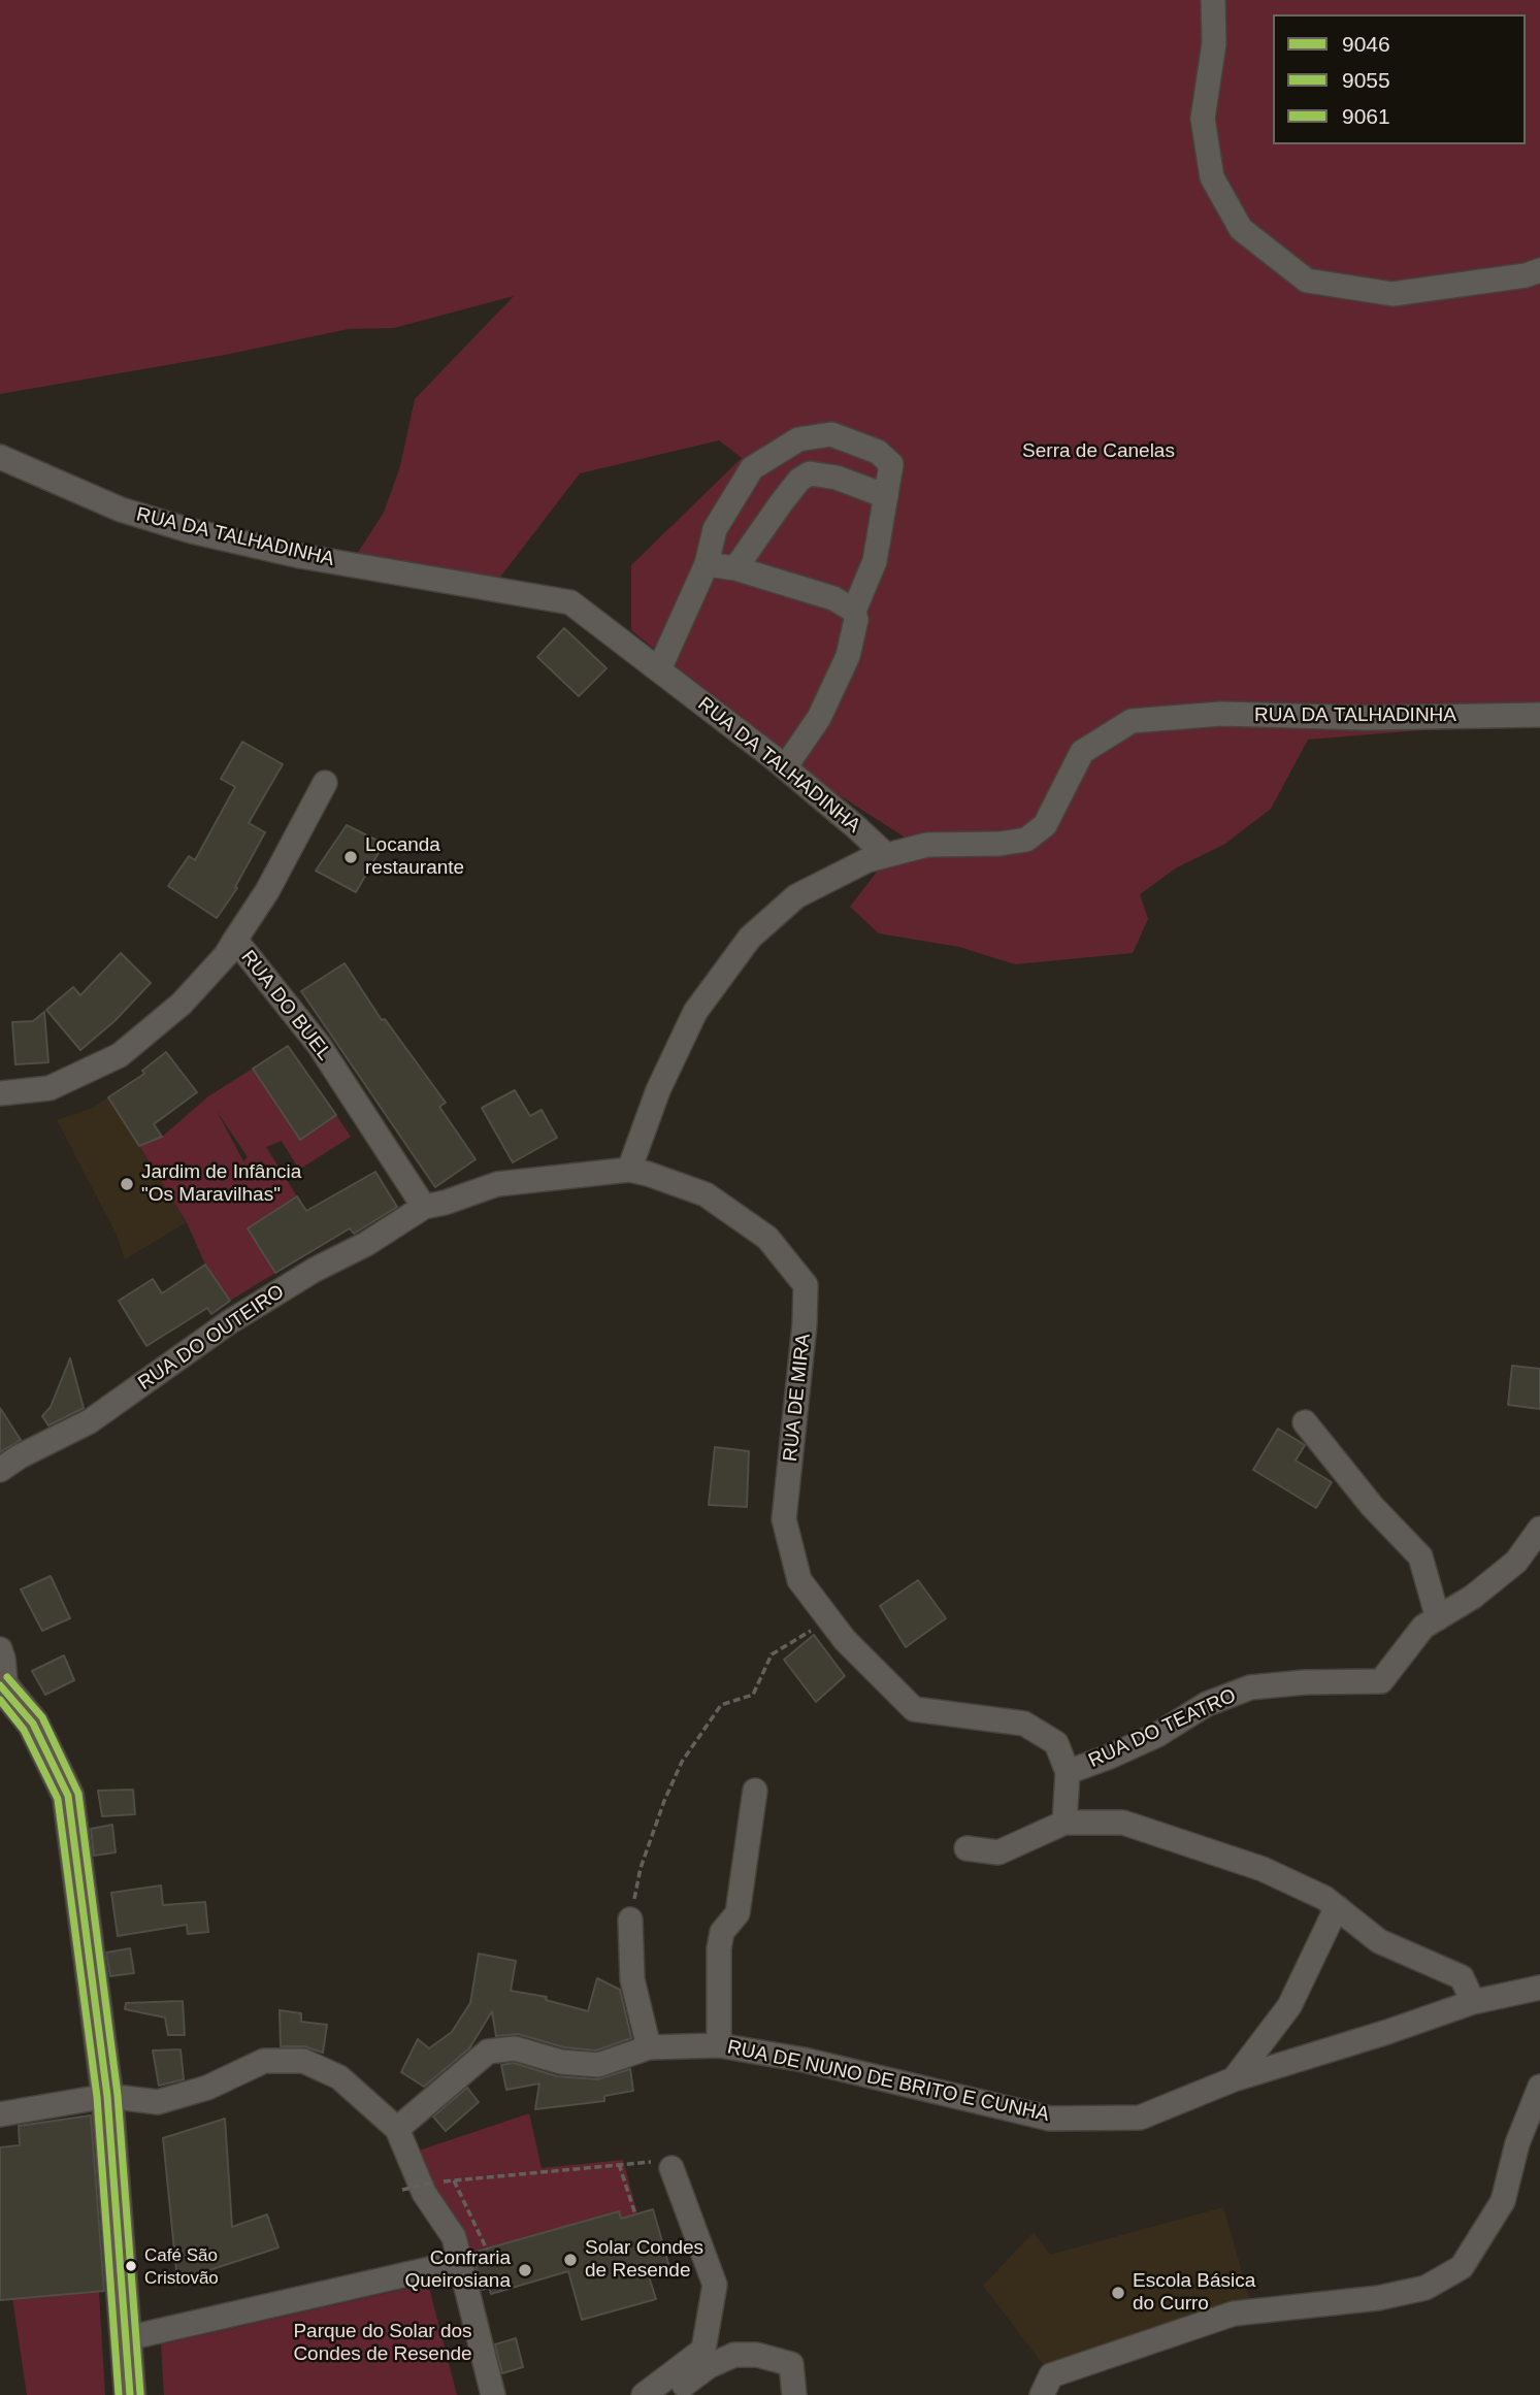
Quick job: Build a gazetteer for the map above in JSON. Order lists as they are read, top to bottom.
{
  "streets": {
    "street": [
      "RUA DA TALHADINHA",
      "RUA DO BUEL",
      "RUA DO OUTEIRO",
      "RUA DE MIRA",
      "RUA DO TEATRO",
      "RUA DE NUNO DE BRITO E CUNHA"
    ]
  },
  "crossings": [
    ["RUA DO BUEL", "RUA DO OUTEIRO"],
    ["RUA DO BUEL", "RUA DE MIRA"],
    ["RUA DO OUTEIRO", "RUA DE MIRA"],
    ["RUA DE MIRA", "RUA DO TEATRO"]
  ],
  "parks": ["Serra de Canelas", "Parque do Solar dos Condes de Resende"],
  "places": [
    "Locanda restaurante",
    "Jardim de Infância \"Os Maravilhas\"",
    "Solar Condes de Resende",
    "Café São Cristovão",
    "Confraria Queirosiana",
    "Escola Básica do Curro"
  ],
  "lines": ["transit line 9061", "transit line 9046", "transit line 9055"],
  "legend": ["9046", "9055", "9061"]
}
